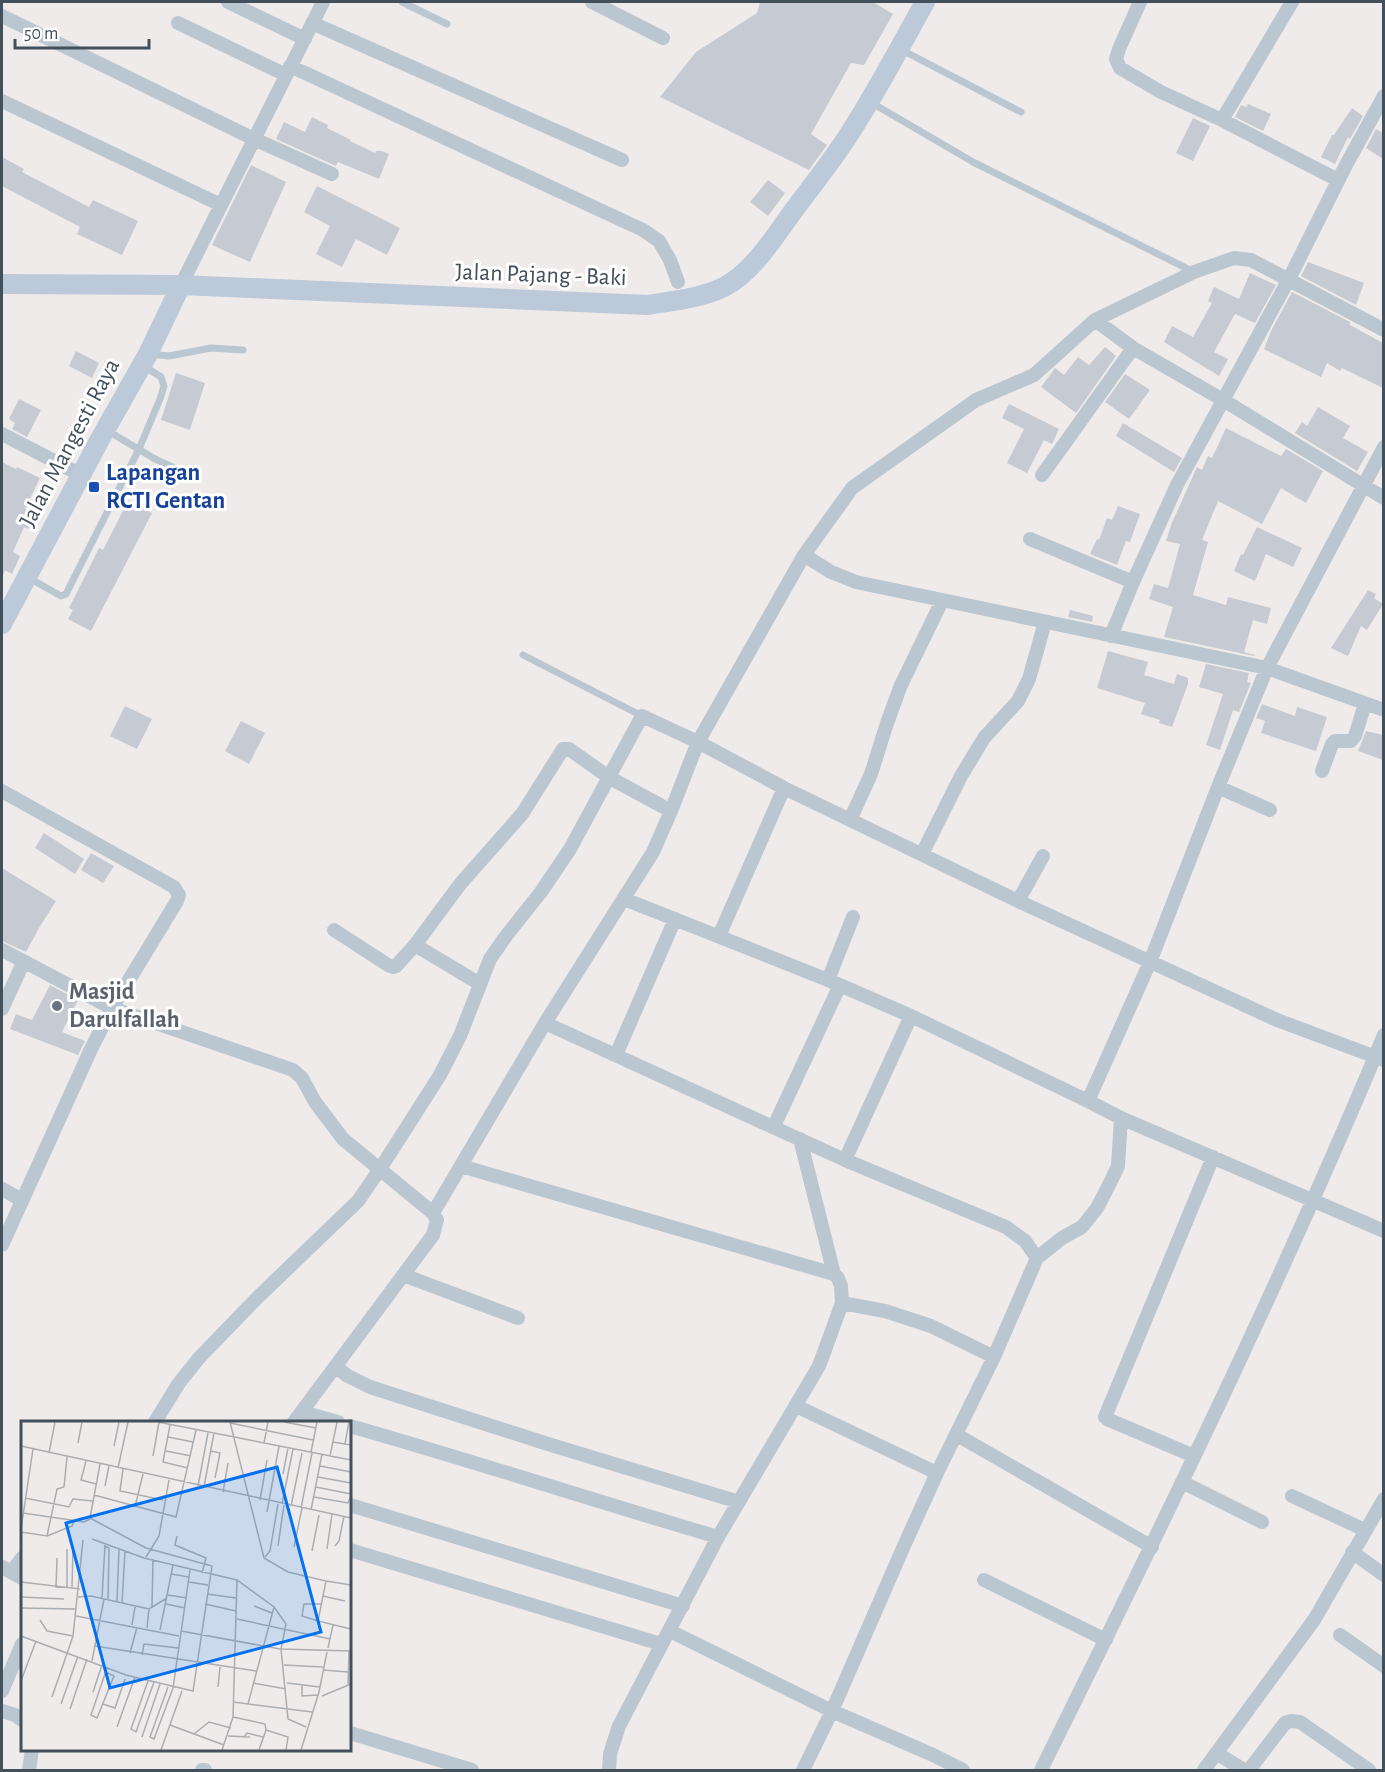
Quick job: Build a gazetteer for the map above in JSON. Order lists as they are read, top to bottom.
{
  "streets": {
    "main road": ["Jalan Pajang - Baki", "Jalan Mangesti Raya"]
  },
  "crossings": [
    ["Jalan Pajang - Baki", "Jalan Mangesti Raya"]
  ],
  "places": {
    "transit": ["Lapangan RCTI Gentan"],
    "other": ["Masjid Darulfallah"]
  },
  "scale_bar": "50 m"
}
